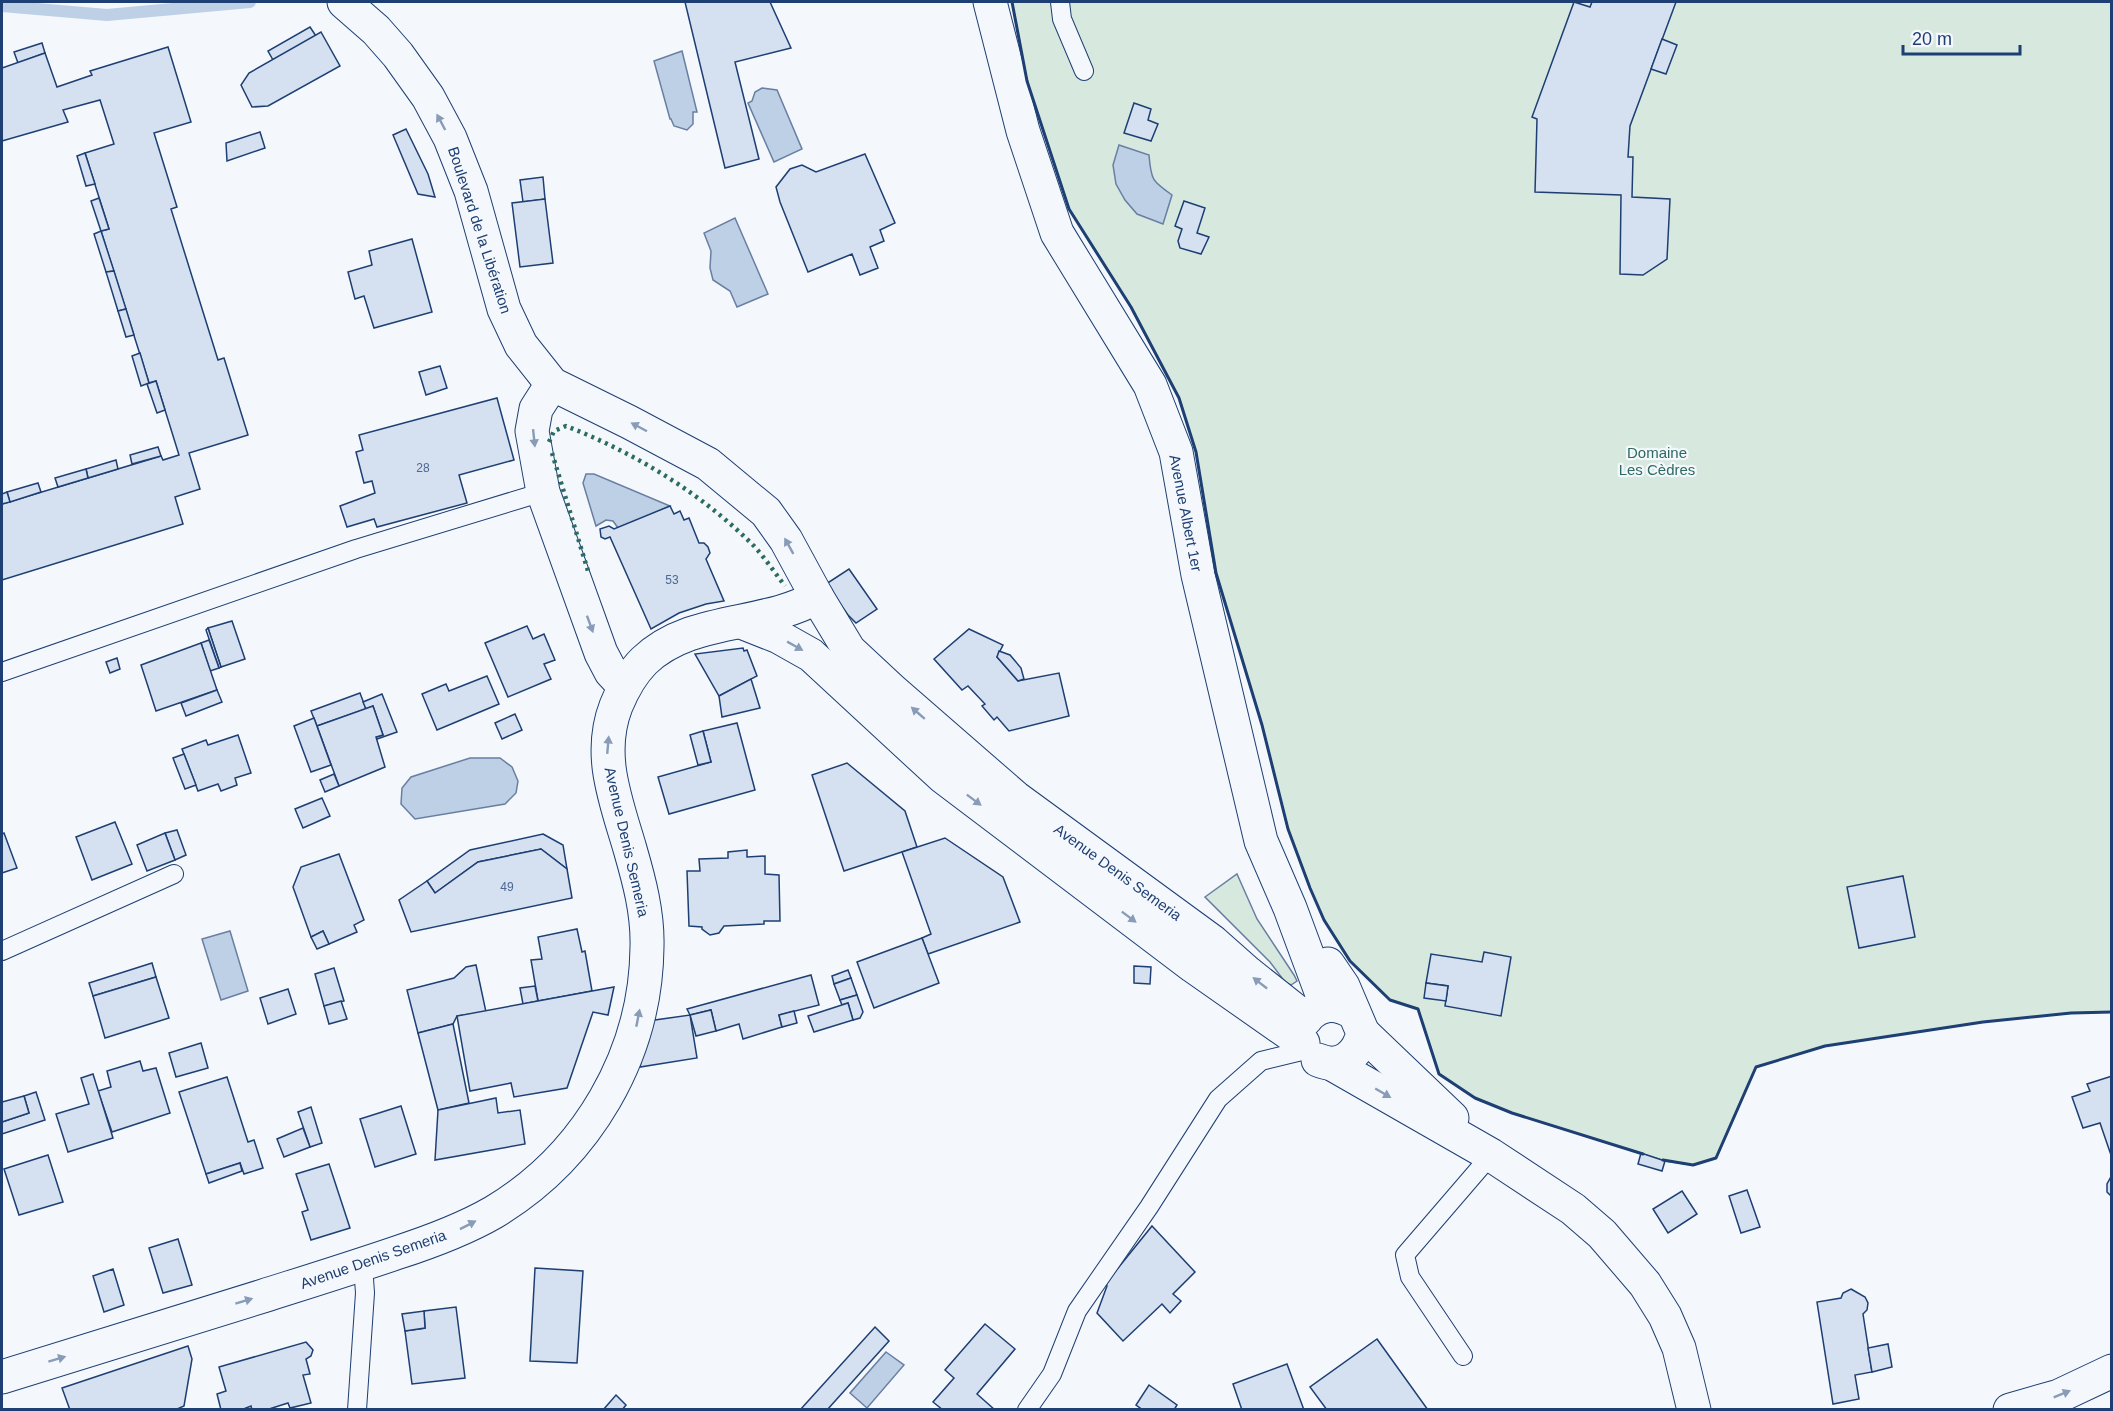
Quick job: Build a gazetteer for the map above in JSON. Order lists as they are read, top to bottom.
{
  "streets": {
    "main road": ["Boulevard de la Libération", "Avenue Albert 1er", "Avenue Denis Semeria"]
  },
  "crossings": [
    ["Boulevard de la Libération", "Avenue Denis Semeria"],
    ["Avenue Albert 1er", "Avenue Denis Semeria"]
  ],
  "one_way": ["Boulevard de la Libération"],
  "parks": ["Domaine Les Cèdres"],
  "house_numbers": ["28", "53", "49"],
  "scale_bar": "20 m"
}
